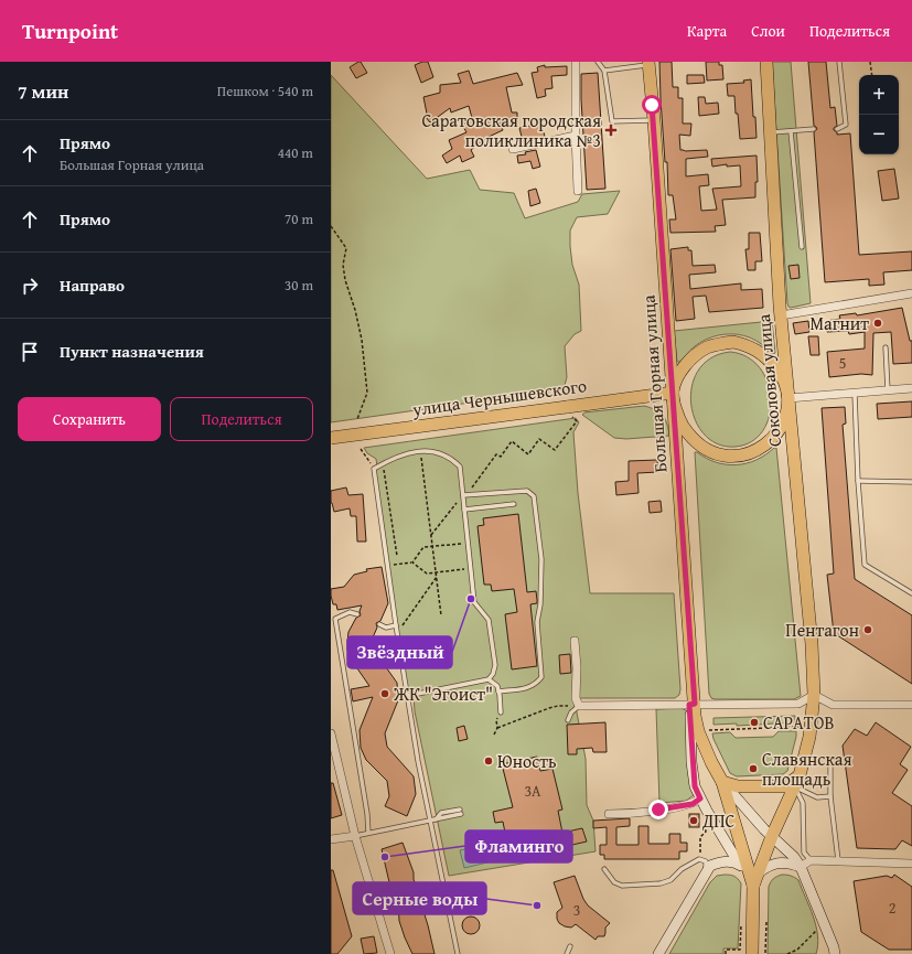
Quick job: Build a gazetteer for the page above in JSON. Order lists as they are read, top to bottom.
{
  "streets": {
    "main road": ["Соколовая улица", "Большая Горная улица", "улица Чернышевского"]
  },
  "crossings": [
    ["Соколовая улица", "Большая Горная улица"],
    ["Соколовая улица", "улица Чернышевского"],
    ["Большая Горная улица", "улица Чернышевского"]
  ],
  "places": {
    "health": ["Саратовская городская поликлиника №3"],
    "other": [
      "Магнит",
      "Звёздный",
      "Пентагон",
      "ЖК \"Эгоист\"",
      "САРАТОВ",
      "Юность",
      "Славянская площадь",
      "ДПС",
      "Фламинго",
      "Серные воды"
    ]
  },
  "house_numbers": [
    "5",
    "3А",
    "2",
    "3"
  ],
  "page": {
    "header": "Turnpoint",
    "nav": ["Карта", "Слои", "Поделиться"],
    "heading": ["7 мин", "Пешком · 540 m"],
    "map_buttons": ["+", "−"],
    "list": [
      ["Прямо", "Большая Горная улица", "440 m"],
      ["Прямо", "70 m"],
      ["Направо", "30 m"],
      "Пункт назначения"
    ],
    "buttons": ["Сохранить", "Поделиться"]
  }
}
